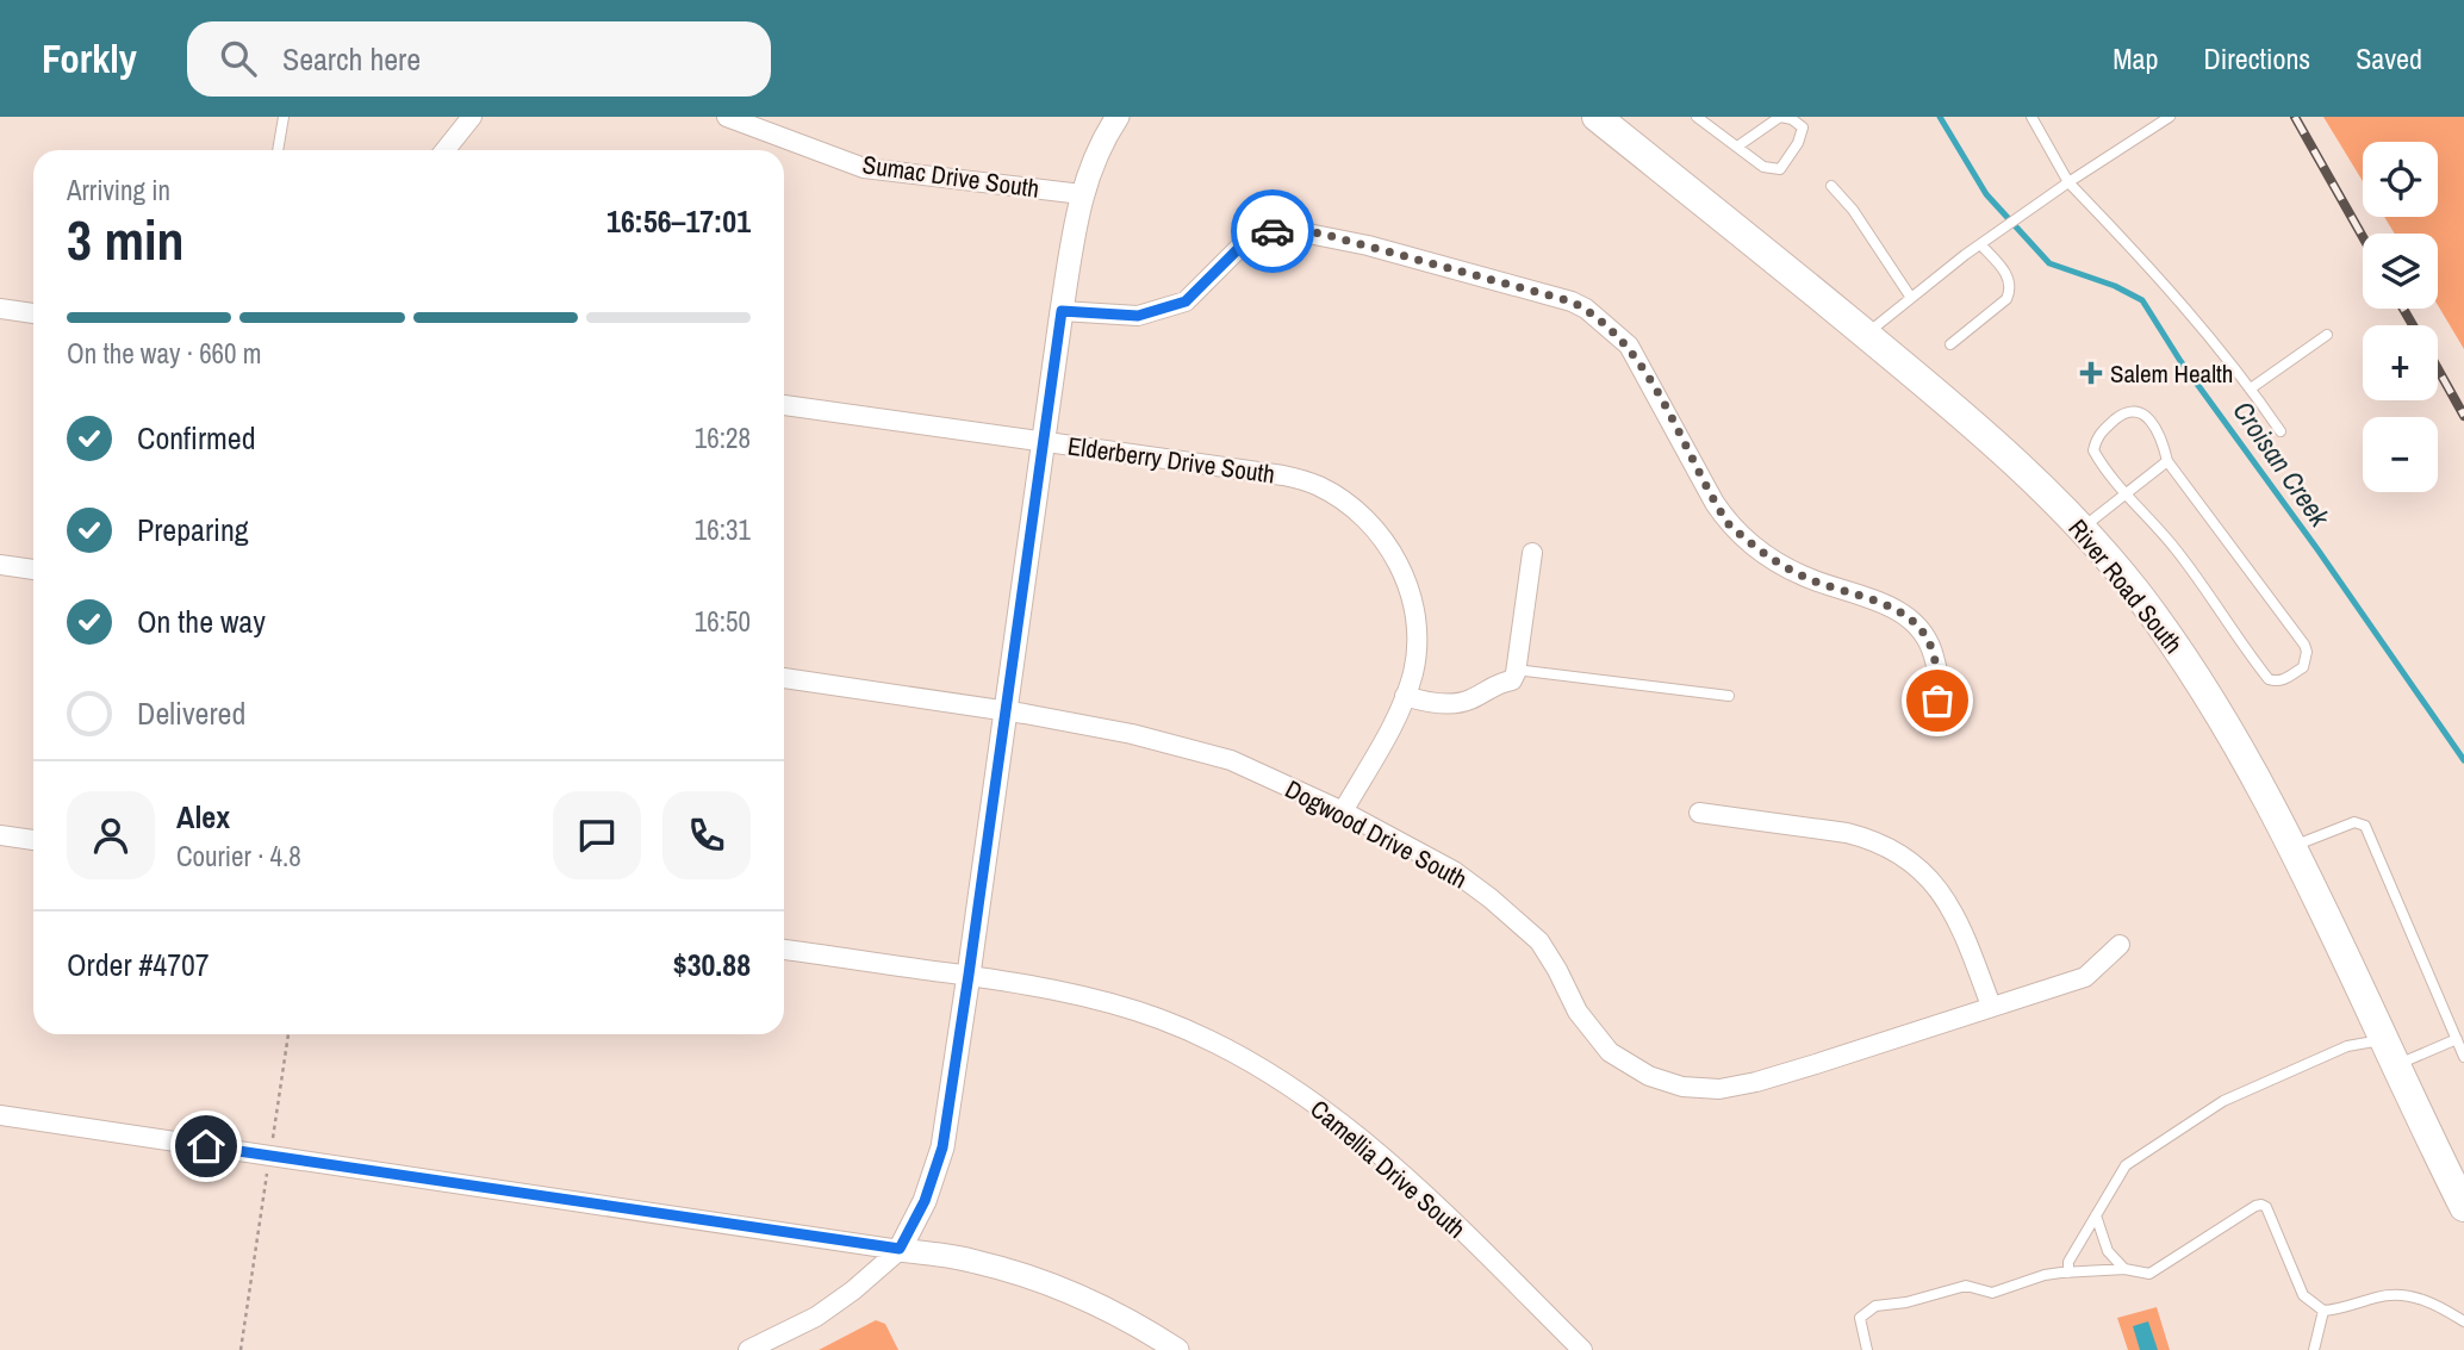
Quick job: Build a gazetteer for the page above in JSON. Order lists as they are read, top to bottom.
{
  "streets": {
    "main road": ["River Road South"],
    "street": [
      "Sumac Drive South",
      "Elderberry Drive South",
      "Dogwood Drive South",
      "Camellia Drive South"
    ]
  },
  "crossings": [
    ["Elderberry Drive South", "Dogwood Drive South"]
  ],
  "water": ["Croisan Creek"],
  "places": {
    "health": ["Salem Health"]
  },
  "page": {
    "header": "Forkly",
    "search": "Search here",
    "nav": ["Map", "Directions", "Saved"],
    "map_buttons": ["+", "−"],
    "heading": ["3 min", "Arriving in", "16:56–17:01"],
    "panel": [
      "Alex",
      "Courier · 4.8",
      "Order #4707",
      "$30.88"
    ],
    "bar": "On the way · 660 m",
    "list": [
      ["Confirmed", "16:28"],
      ["Preparing", "16:31"],
      ["On the way", "16:50"],
      "Delivered"
    ]
  }
}
